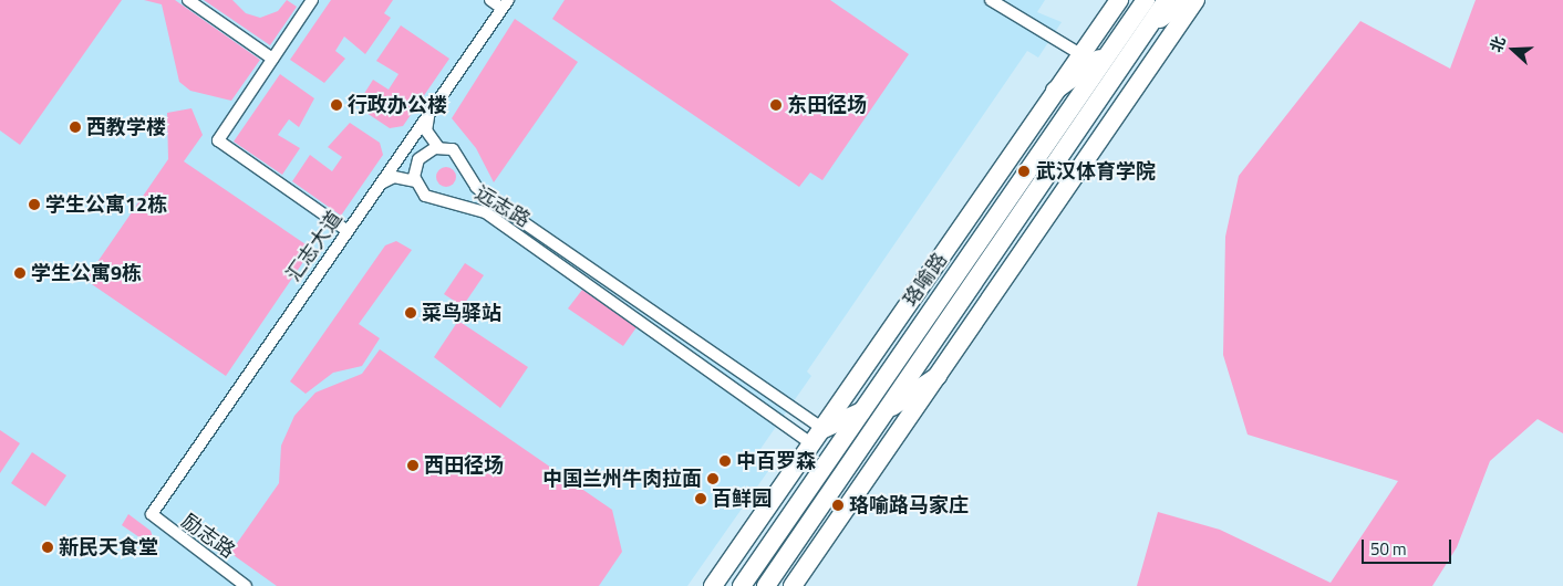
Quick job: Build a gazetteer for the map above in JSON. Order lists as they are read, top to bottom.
{
  "streets": {
    "main road": ["珞喻路"],
    "street": ["远志路", "汇志大道", "励志路"]
  },
  "crossings": [
    ["汇志大道", "励志路"]
  ],
  "places": [
    "行政办公楼",
    "东田径场",
    "西教学楼",
    "武汉体育学院",
    "学生公寓12栋",
    "学生公寓9栋",
    "菜鸟驿站",
    "中百罗森",
    "西田径场",
    "中国兰州牛肉拉面",
    "百鲜园",
    "珞喻路马家庄",
    "新民天食堂"
  ],
  "scale_bar": "50 m",
  "north": "left"
}
